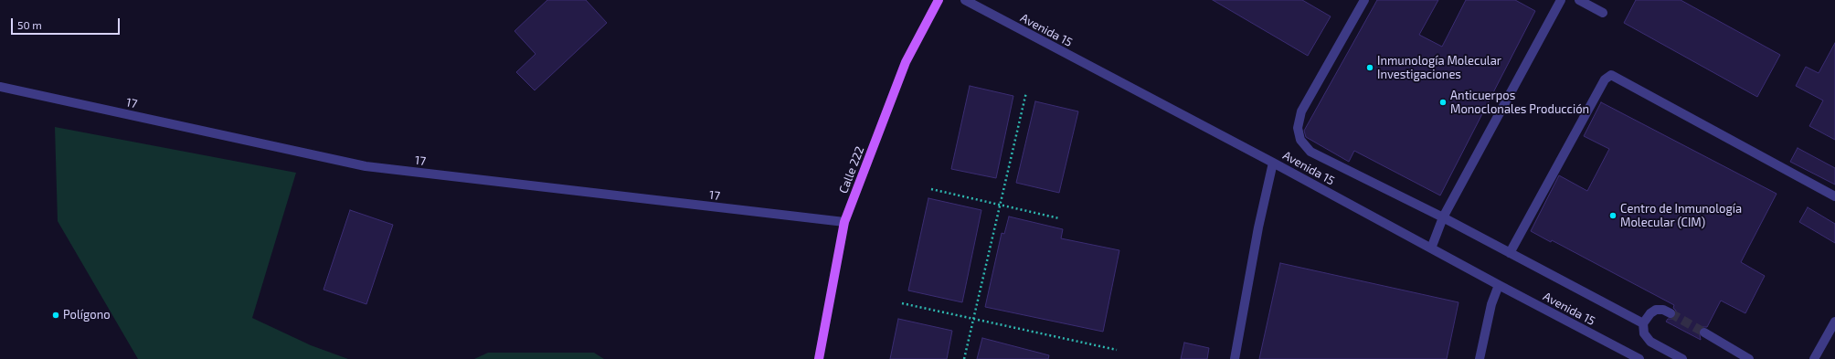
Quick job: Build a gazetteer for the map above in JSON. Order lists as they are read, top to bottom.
{
  "streets": {
    "main road": ["Calle 222"],
    "street": ["Avenida 15", "17"]
  },
  "crossings": [
    ["17", "Calle 222"]
  ],
  "places": [
    "Inmunología Molecular Investigaciones",
    "Anticuerpos Monoclonales Producción",
    "Centro de Inmunología Molecular (CIM)",
    "Polígono"
  ],
  "scale_bar": "50 m"
}
